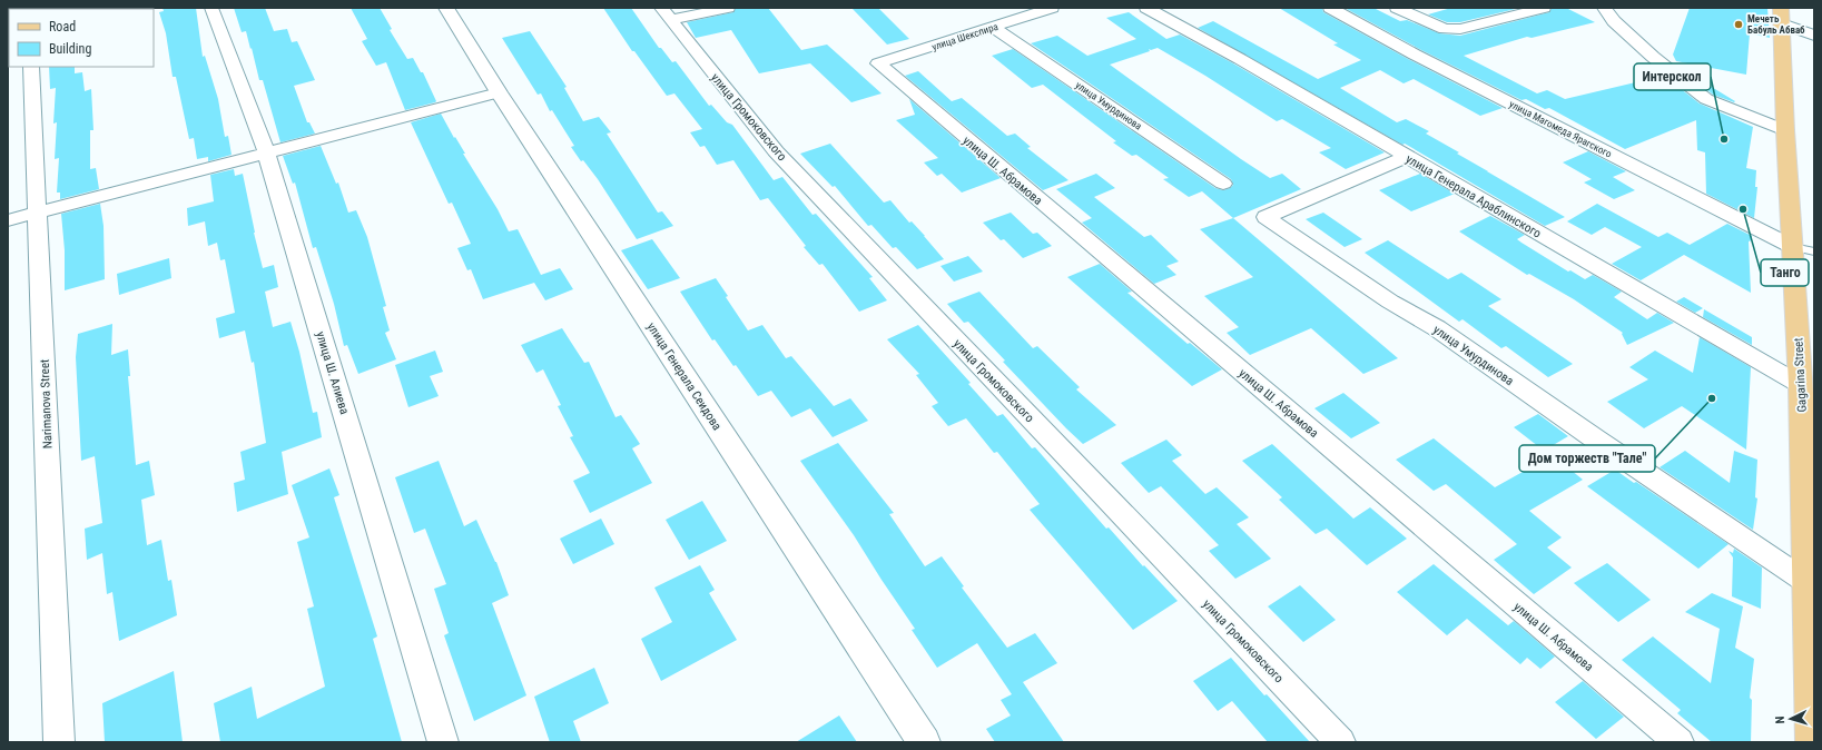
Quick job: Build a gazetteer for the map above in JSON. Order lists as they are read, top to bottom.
{
  "streets": {
    "main road": ["Gagarina Street"],
    "street": [
      "улица Шекспира",
      "улица Умурдинова",
      "улица Громоковского",
      "улица Магомеда Ярагского",
      "улица Ш. Абрамова",
      "улица Генерала Араблинского",
      "улица Ш. Алиева",
      "улица Генерала Сеидова",
      "Narimanova Street"
    ]
  },
  "crossings": [
    ["улица Шекспира", "улица Умурдинова"],
    ["улица Шекспира", "улица Ш. Абрамова"],
    ["улица Умурдинова", "улица Генерала Араблинского"],
    ["улица Умурдинова", "Gagarina Street"],
    ["улица Магомеда Ярагского", "Gagarina Street"],
    ["улица Генерала Араблинского", "Gagarina Street"]
  ],
  "places": [
    "Мечеть Бабуль Абваб",
    "Интерскол",
    "Танго",
    "Дом торжеств \"Тале\""
  ],
  "legend": ["Road", "Building"],
  "north": "left"
}
